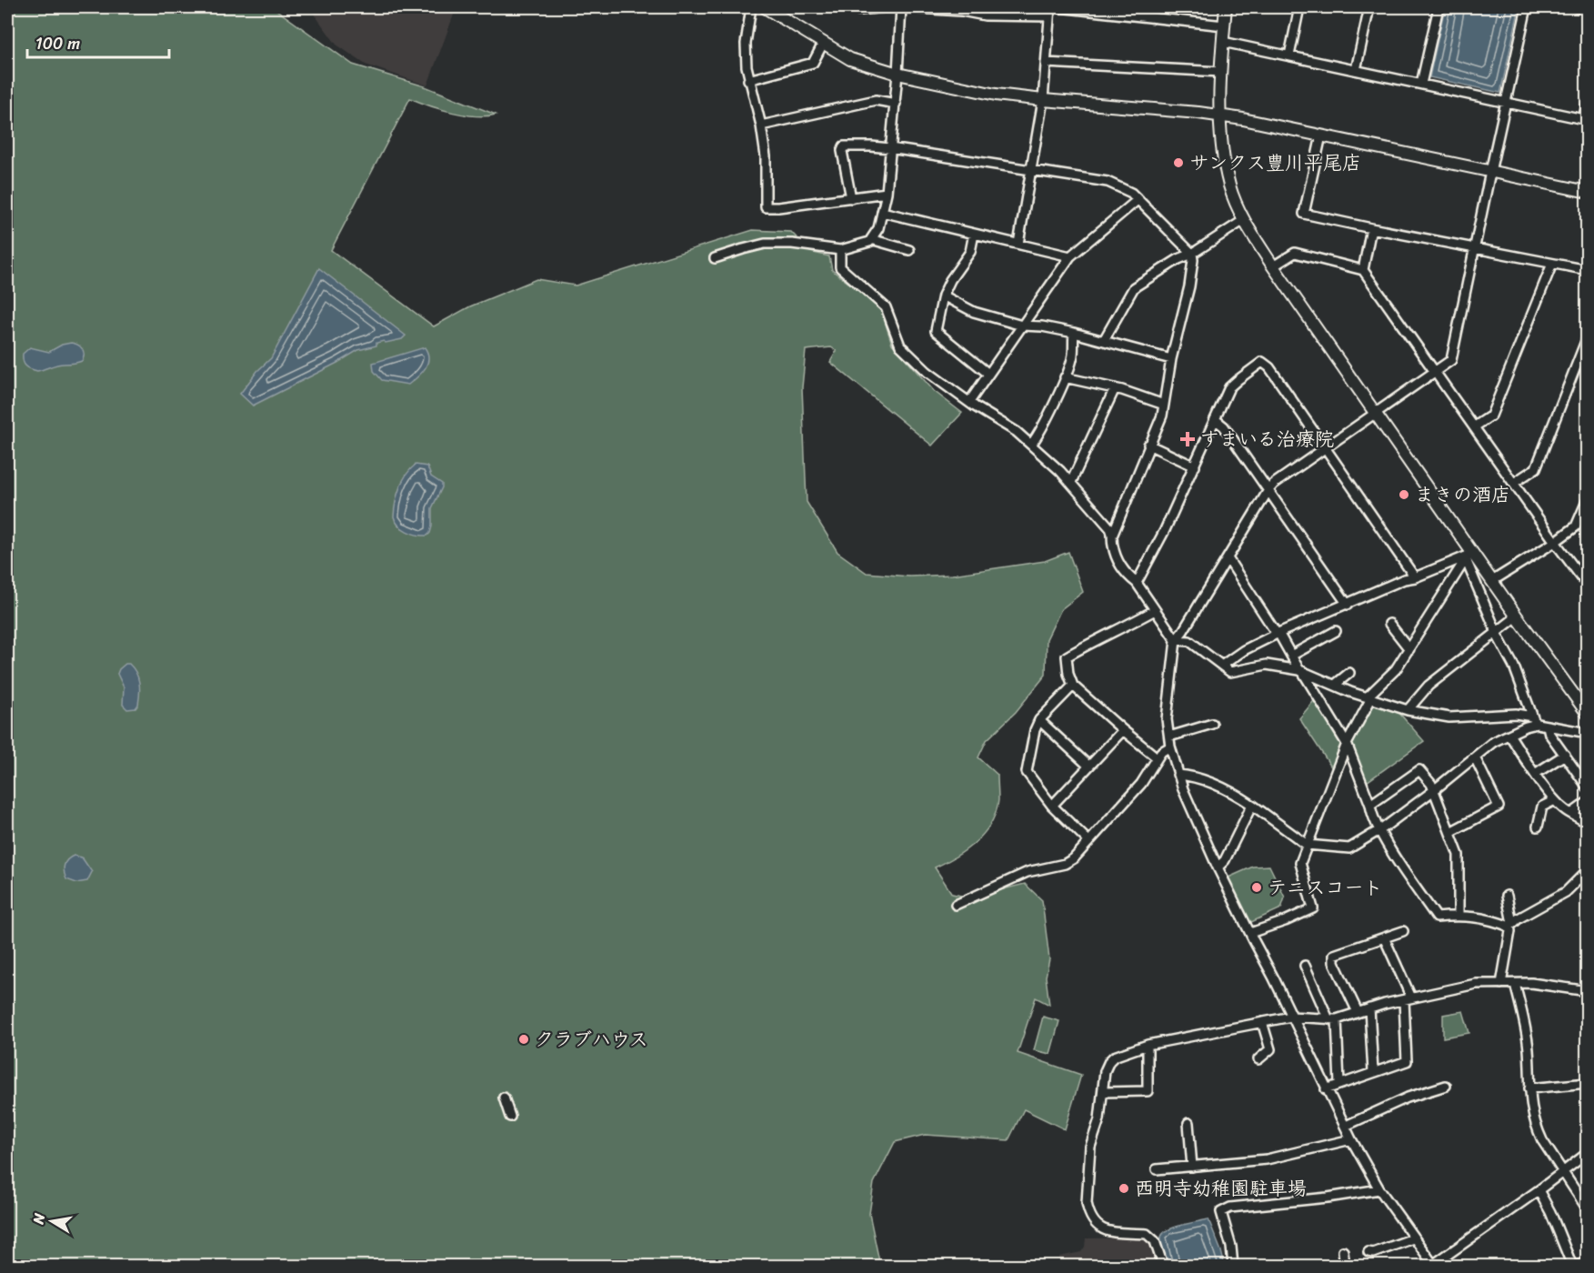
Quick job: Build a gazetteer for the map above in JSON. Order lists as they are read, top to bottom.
{
  "places": {
    "other": [
      "サンクス豊川平尾店",
      "まきの酒店",
      "テニスコート",
      "クラブハウス",
      "西明寺幼稚園駐車場"
    ],
    "health": ["すまいる治療院"]
  },
  "scale_bar": "100 m",
  "north": "left"
}
